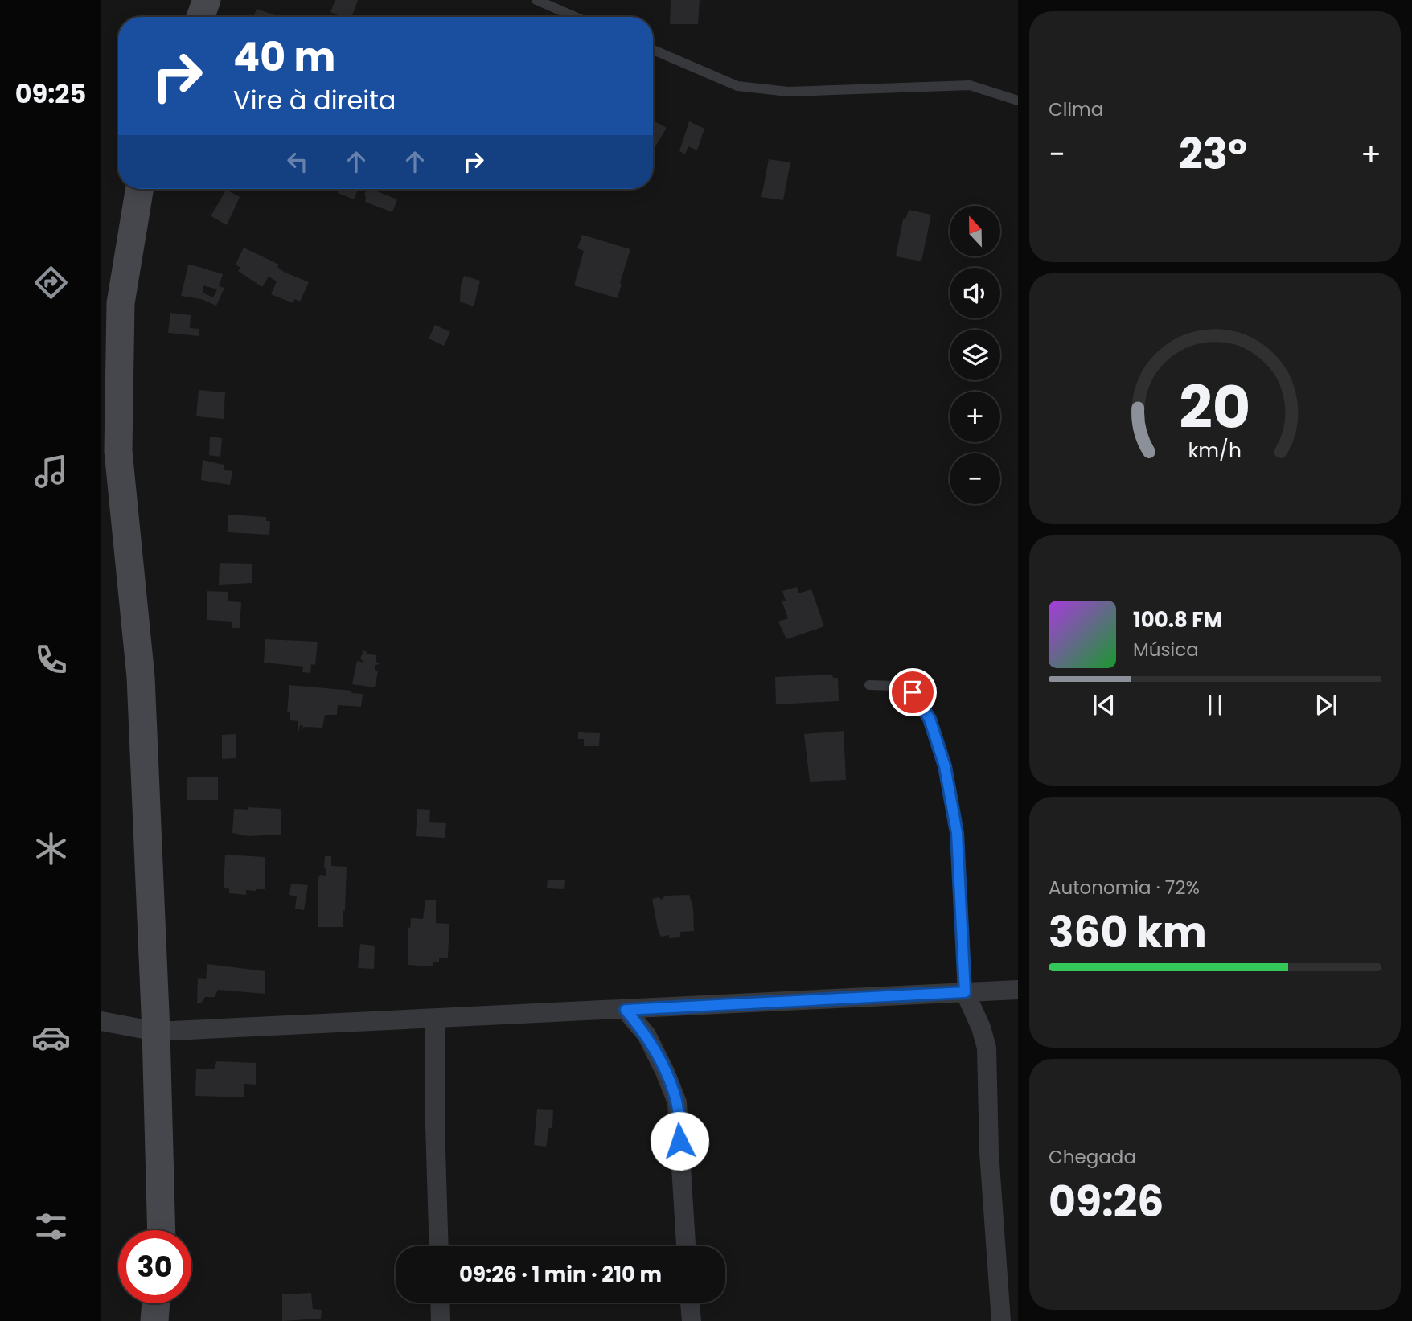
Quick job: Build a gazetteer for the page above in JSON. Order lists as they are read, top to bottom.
{
  "north": "top",
  "page": {
    "tabs": "09:25",
    "tile": [
      "Clima",
      ["Autonomia · 72%", "360 km"],
      ["Chegada", "09:26"]
    ],
    "turn": ["40 m", "Vire à direita"],
    "heat": ["−", "23°", "+"],
    "map_buttons": ["+", "−"],
    "song": ["100.8 FM", "Música"],
    "limit": "30",
    "trip": "09:26 · 1 min · 210 m",
    "gauge": ["20", "km/h"]
  }
}
